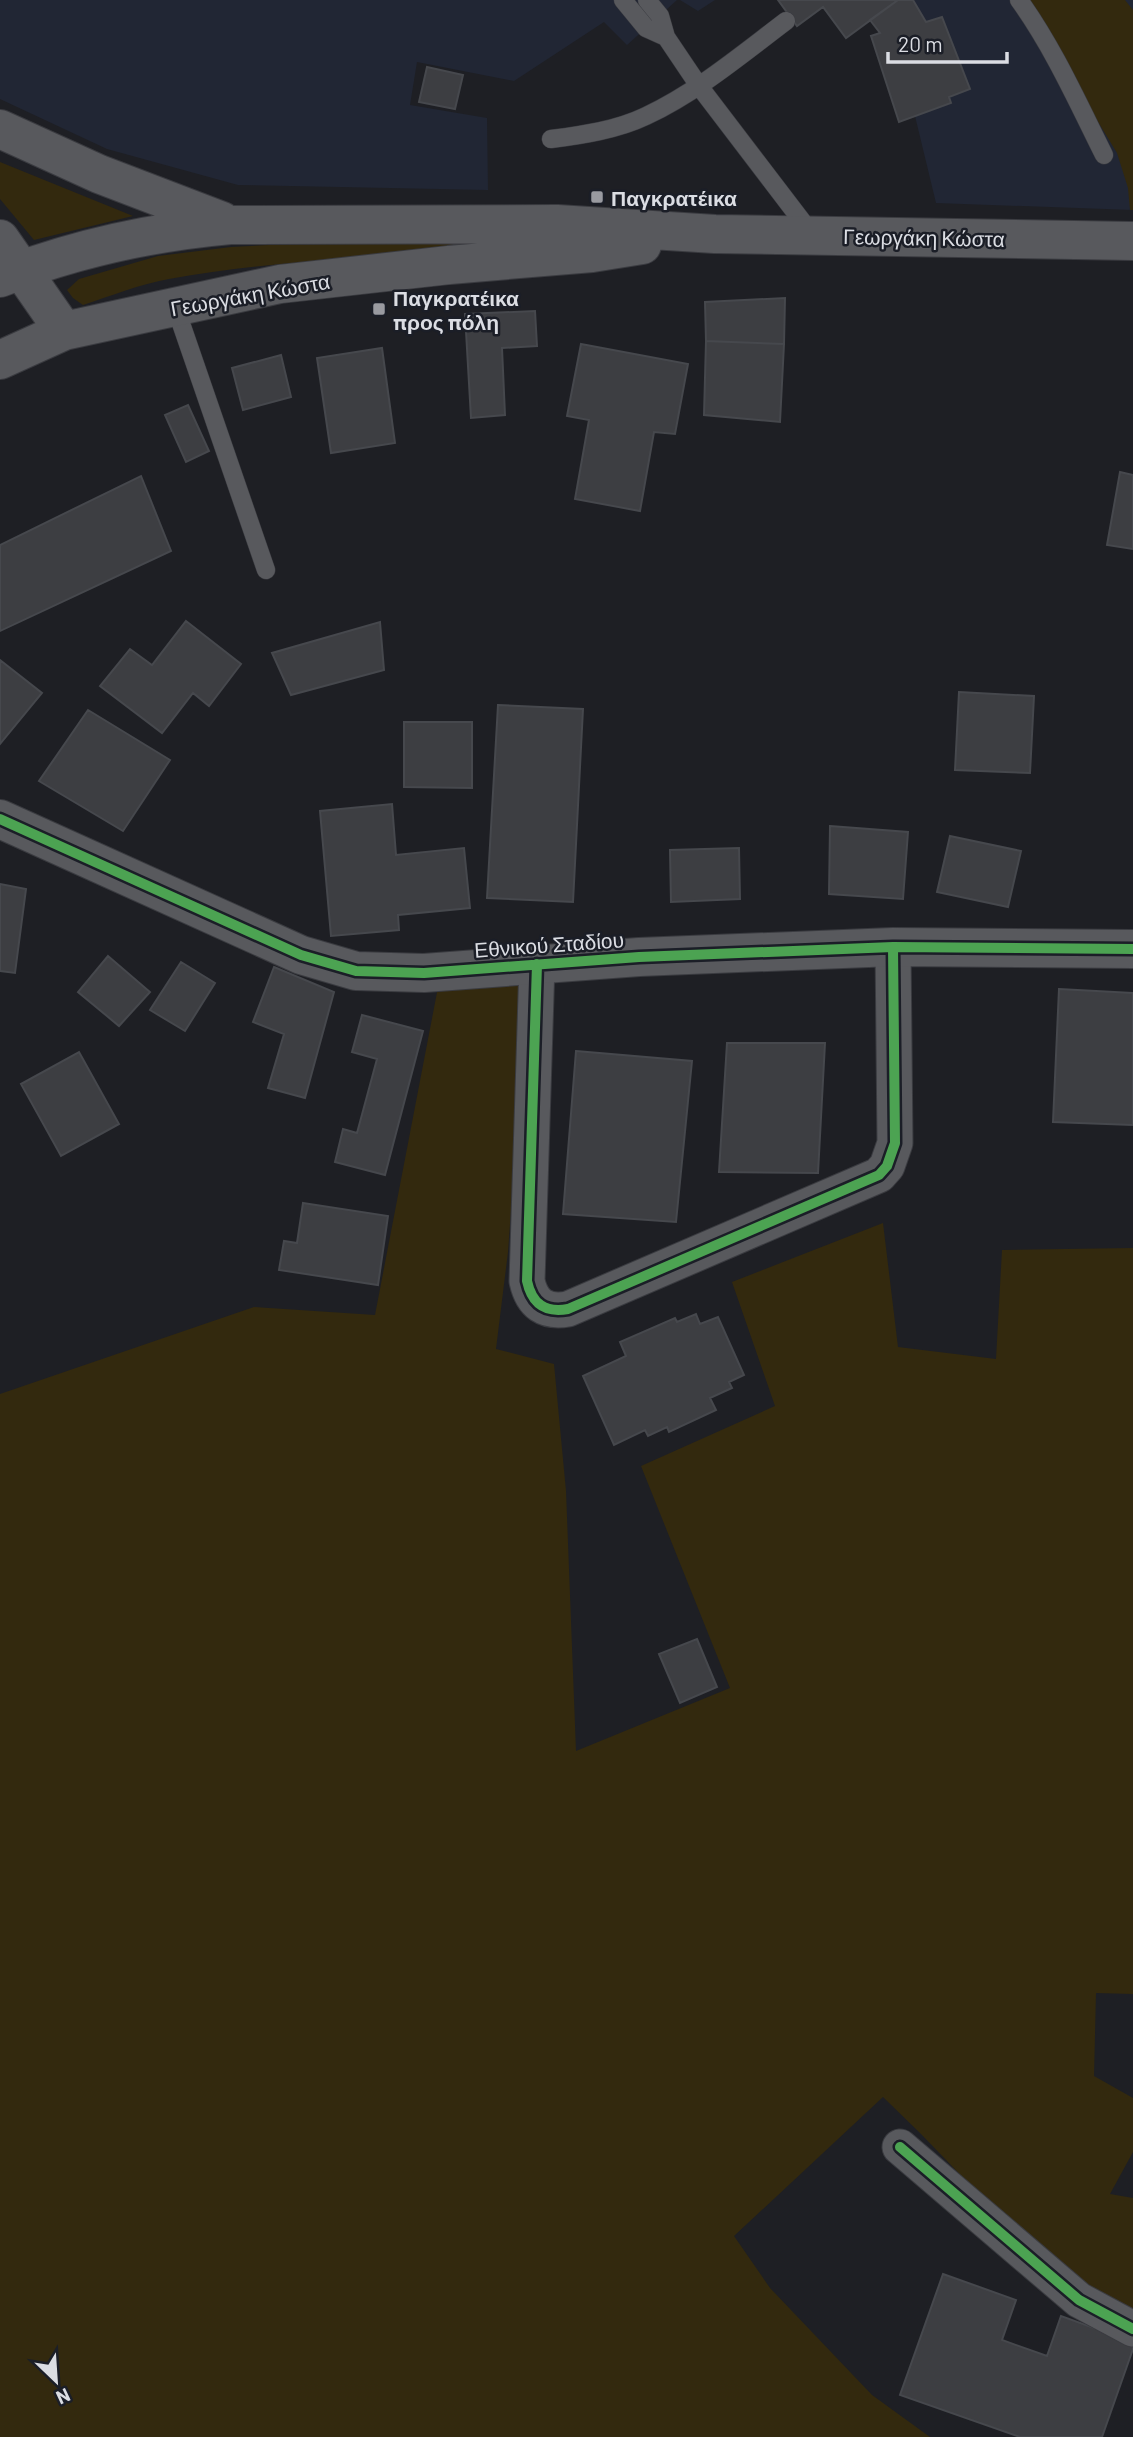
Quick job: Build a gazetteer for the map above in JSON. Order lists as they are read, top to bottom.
{
  "streets": {
    "main road": ["Γεωργάκη Κώστα", "Εθνικού Σταδίου"]
  },
  "places": {
    "transit": ["Παγκρατέικα", "Παγκρατέικα προς πόλη"]
  },
  "scale_bar": "20 m",
  "north": "bottom right"
}
